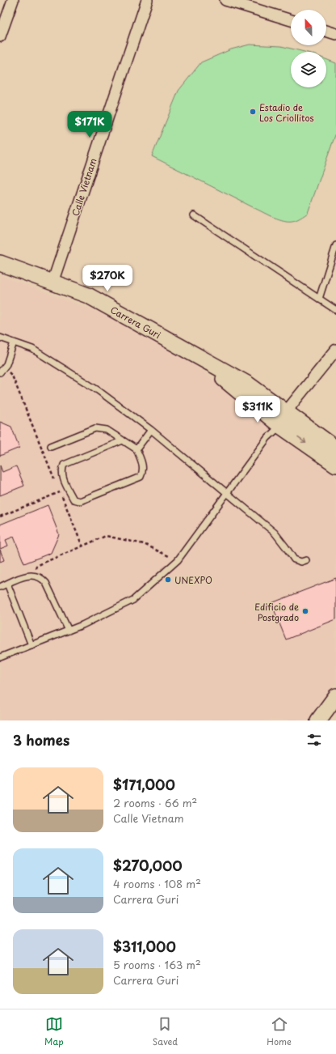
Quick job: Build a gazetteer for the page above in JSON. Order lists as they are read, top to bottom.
{
  "streets": {
    "street": ["Calle Vietnam", "Carrera Guri"]
  },
  "crossings": [
    ["Calle Vietnam", "Carrera Guri"]
  ],
  "places": ["Estadio de Los Criollitos", "UNEXPO", "Edificio de Postgrado"],
  "north": "top",
  "page": {
    "price": ["$171K", "$270K", "$311K"],
    "heading": "3 homes",
    "list": [
      {
        "name": "$171,000",
        "note": "2 rooms · 66 m² · Calle Vietnam"
      },
      {
        "name": "$270,000",
        "note": "4 rooms · 108 m² · Carrera Guri"
      },
      {
        "name": "$311,000",
        "note": "5 rooms · 163 m² · Carrera Guri"
      }
    ],
    "tabs": ["Map", "Saved", "Home"]
  }
}
